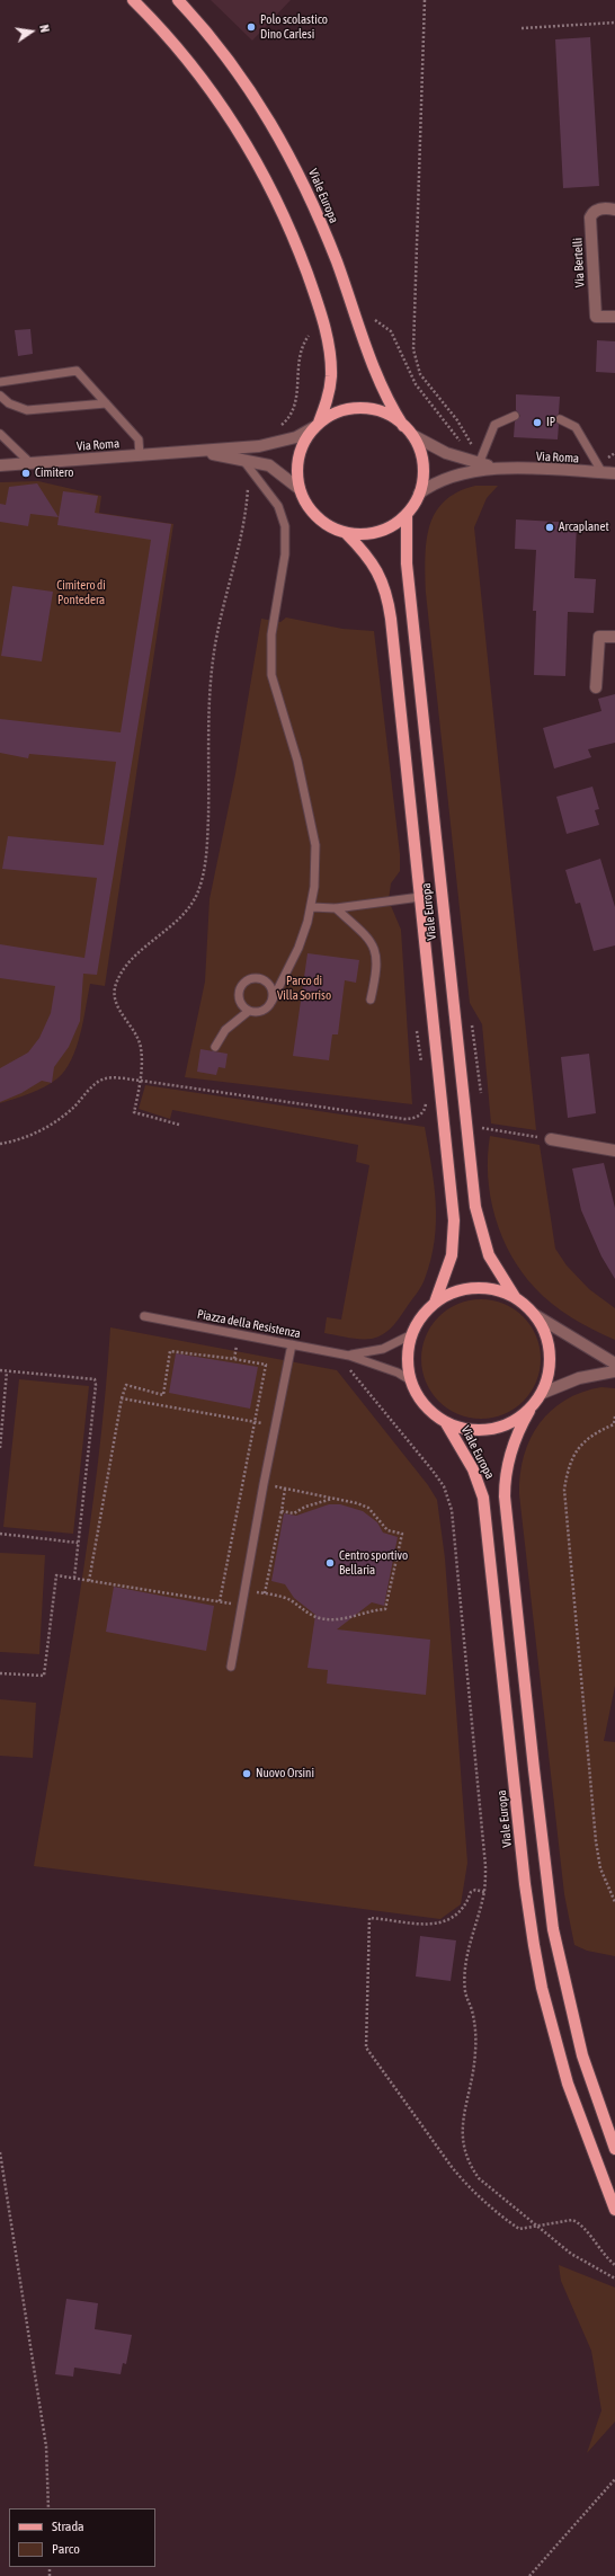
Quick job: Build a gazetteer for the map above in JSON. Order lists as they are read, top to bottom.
{
  "streets": {
    "main road": ["Viale Europa"],
    "street": ["Via Bertelli", "Via Roma"],
    "lane": ["Piazza della Resistenza"]
  },
  "crossings": [
    ["Viale Europa", "Via Roma"],
    ["Viale Europa", "Piazza della Resistenza"]
  ],
  "parks": ["Cimitero di Pontedera", "Parco di Villa Sorriso"],
  "places": [
    "Polo scolastico Dino Carlesi",
    "IP",
    "Cimitero",
    "Arcaplanet",
    "Centro sportivo Bellaria",
    "Nuovo Orsini"
  ],
  "legend": ["Strada", "Parco"],
  "north": "right"
}
